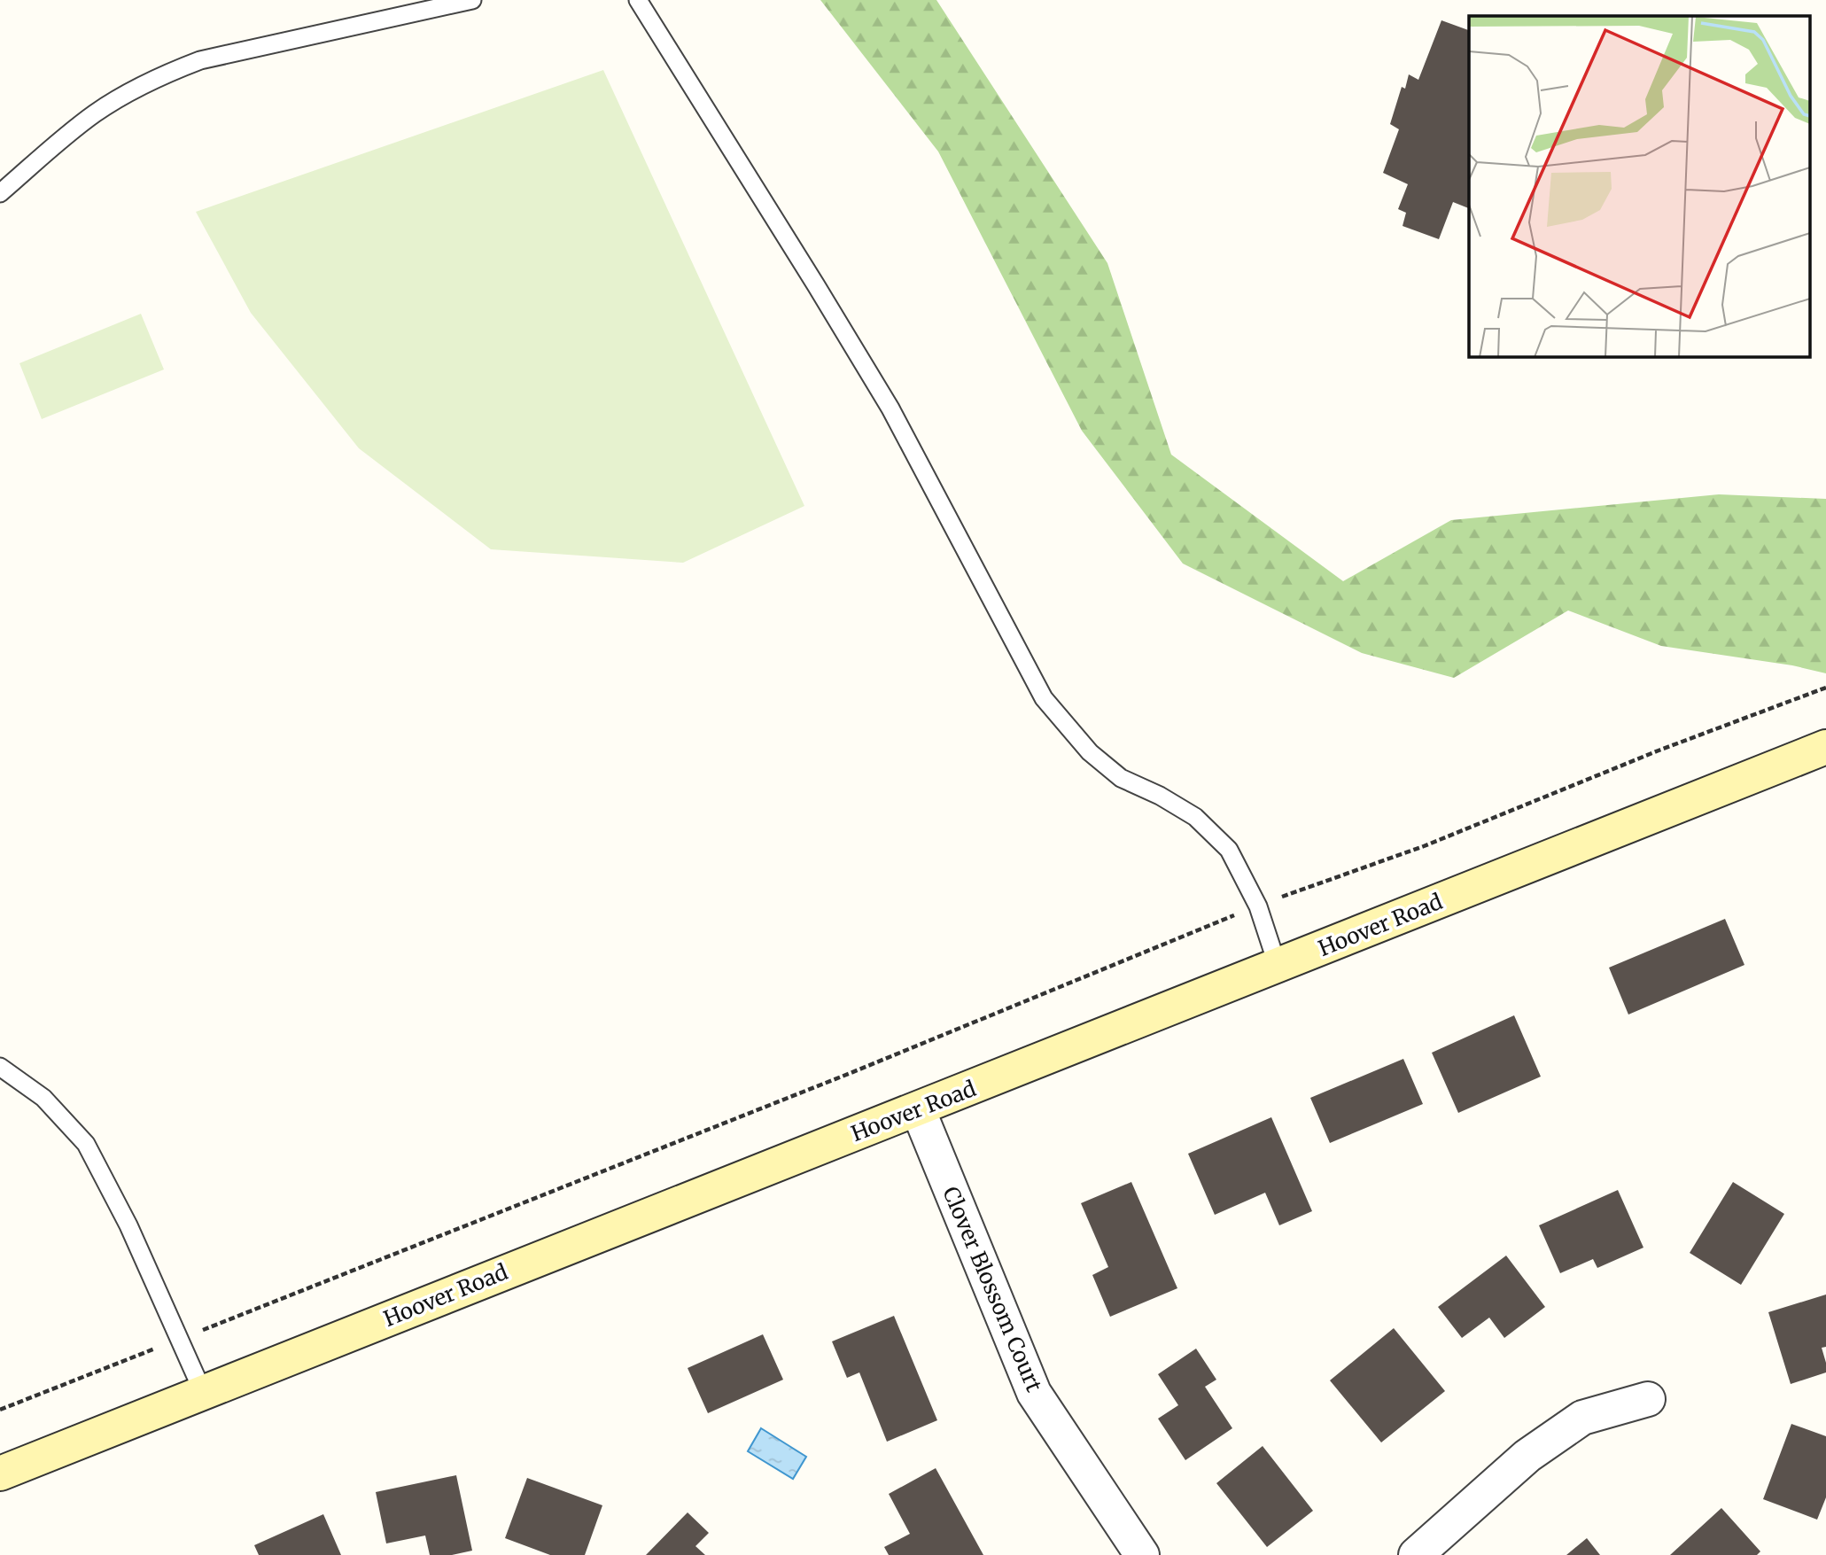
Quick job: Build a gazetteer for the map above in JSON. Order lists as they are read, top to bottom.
{
  "streets": {
    "main road": ["Hoover Road"],
    "street": ["Clover Blossom Court"]
  },
  "crossings": [
    ["Hoover Road", "Clover Blossom Court"]
  ]
}
